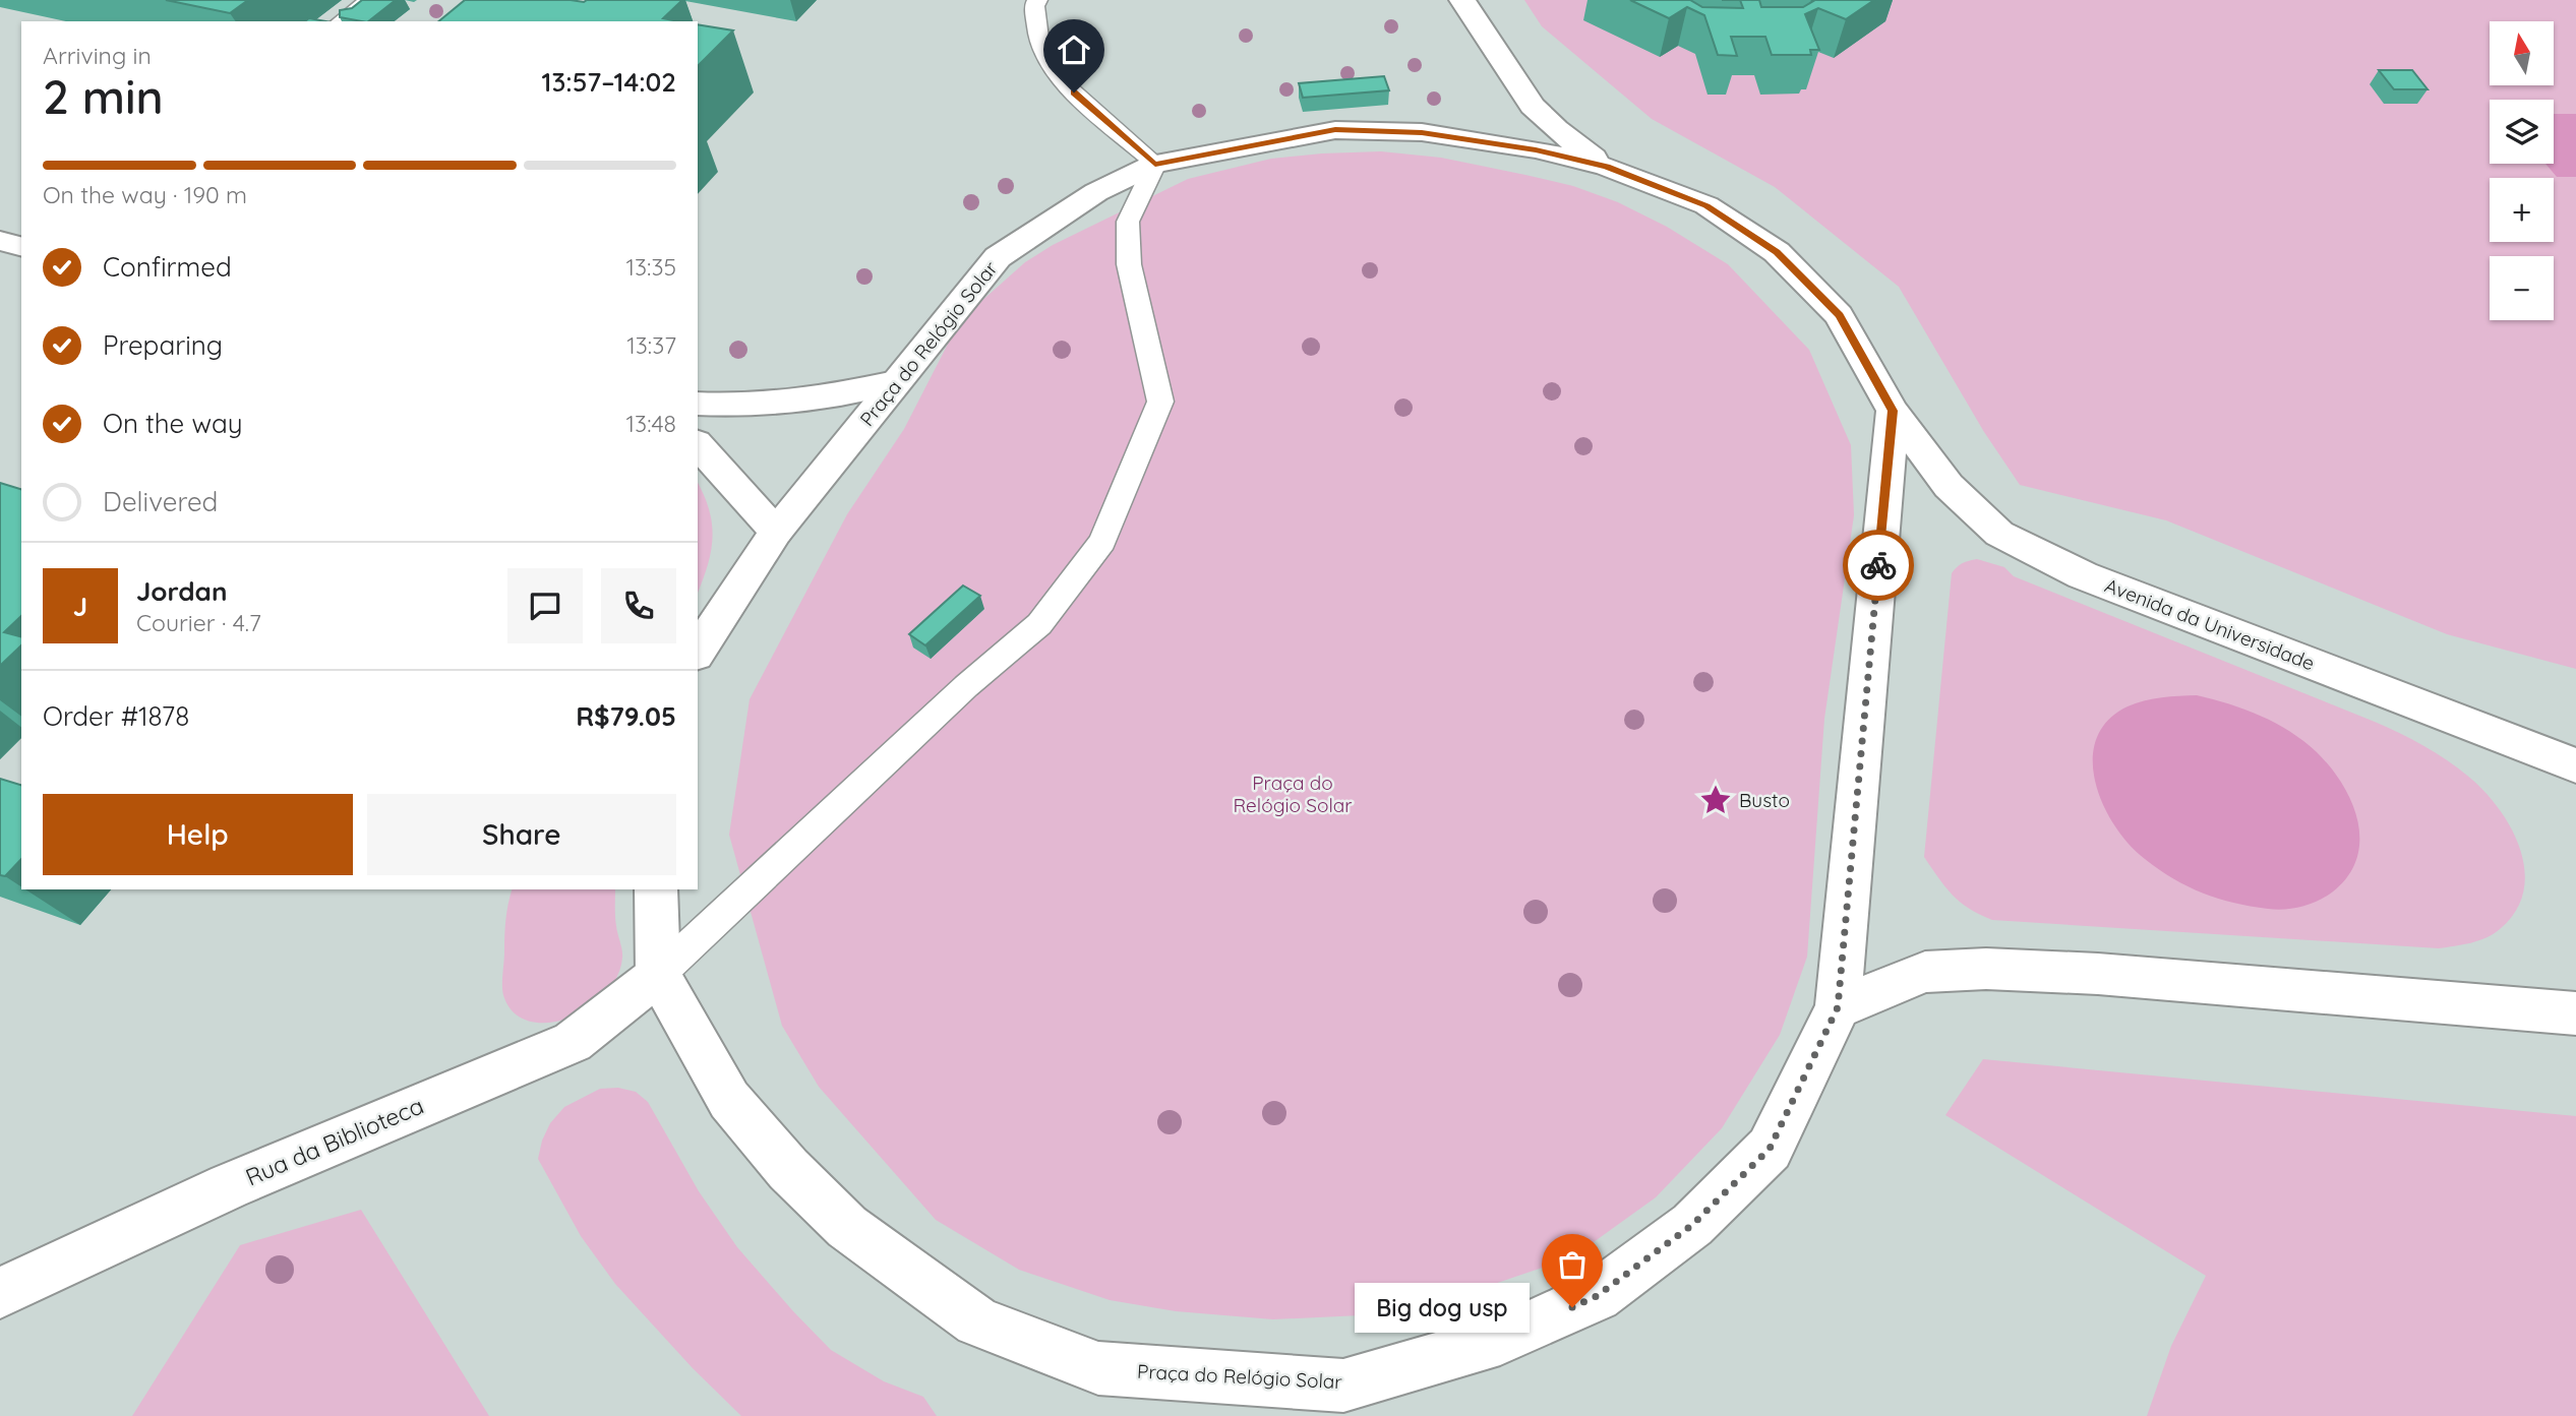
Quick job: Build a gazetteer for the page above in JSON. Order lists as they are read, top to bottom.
{
  "streets": {
    "street": ["Praça do Relógio Solar", "Avenida da Universidade", "Rua da Biblioteca"]
  },
  "crossings": [
    ["Praça do Relógio Solar", "Avenida da Universidade"],
    ["Praça do Relógio Solar", "Rua da Biblioteca"]
  ],
  "parks": ["Praça do Relógio Solar"],
  "places": {
    "place": ["Busto"],
    "other": ["Big dog usp"]
  },
  "north": "top",
  "page": {
    "map_buttons": ["+", "−"],
    "heading": ["2 min", "Arriving in", "13:57–14:02"],
    "panel": [
      "Jordan",
      "Courier · 4.7",
      "Order #1878",
      "R$79.05"
    ],
    "bar": "On the way · 190 m",
    "list": [
      ["Confirmed", "13:35"],
      ["Preparing", "13:37"],
      ["On the way", "13:48"],
      "Delivered"
    ],
    "round": "J",
    "buttons": ["Help", "Share"],
    "bubble": "Big dog usp"
  }
}
